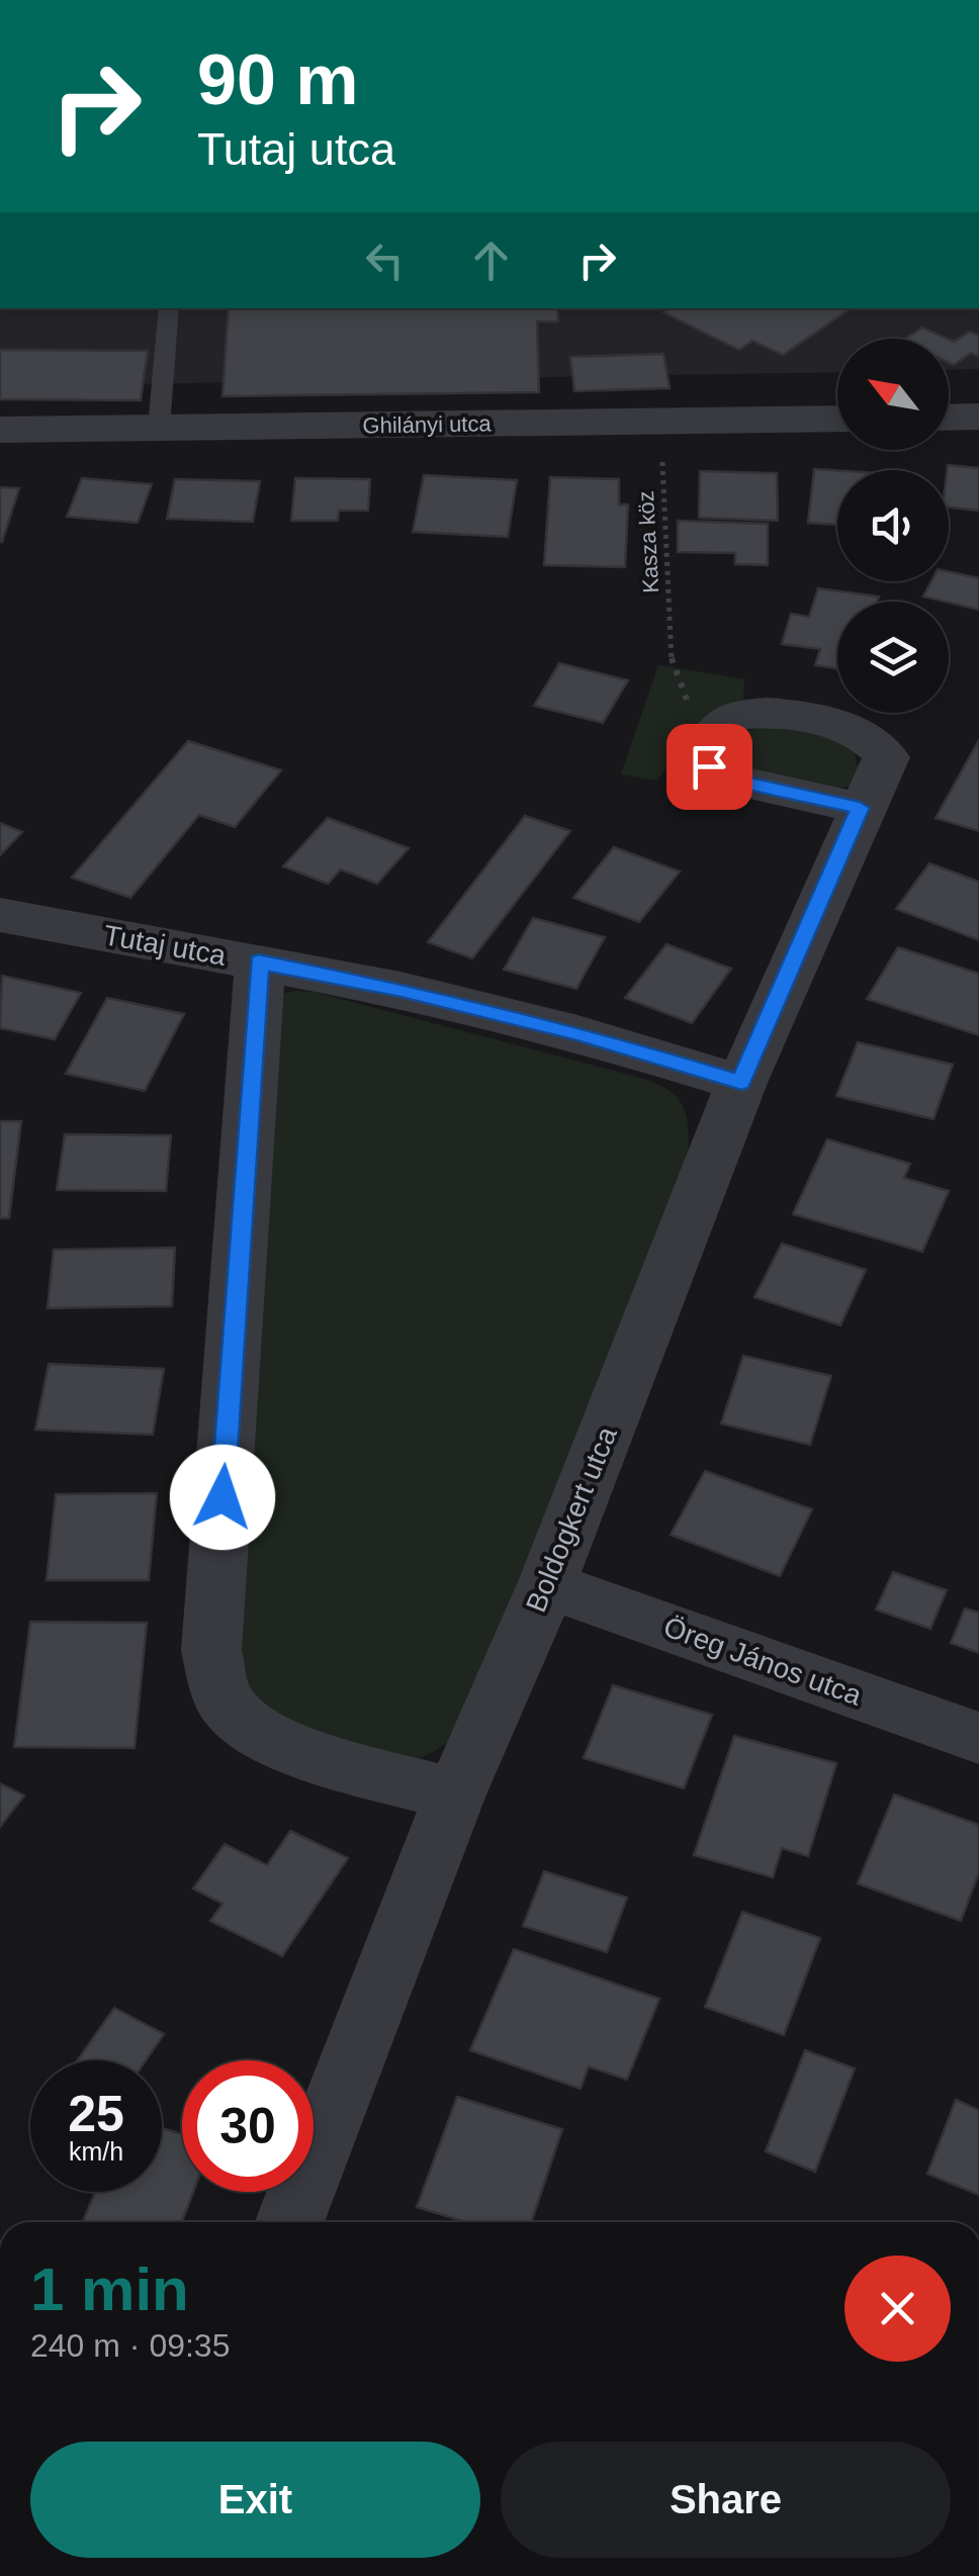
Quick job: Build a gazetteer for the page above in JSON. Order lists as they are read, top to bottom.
{
  "streets": {
    "street": [
      "Ghilányi utca",
      "Tutaj utca",
      "Boldogkert utca",
      "Öreg János utca"
    ],
    "path": ["Kasza köz"]
  },
  "crossings": [
    ["Ghilányi utca", "Kasza köz"],
    ["Tutaj utca", "Boldogkert utca"],
    ["Boldogkert utca", "Öreg János utca"]
  ],
  "north": "top left",
  "page": {
    "turn": ["90 m", "Tutaj utca"],
    "speed": "25 km/h",
    "limit": "30",
    "heading": ["1 min", "240 m · 09:35"],
    "buttons": ["Exit", "Share"]
  }
}
